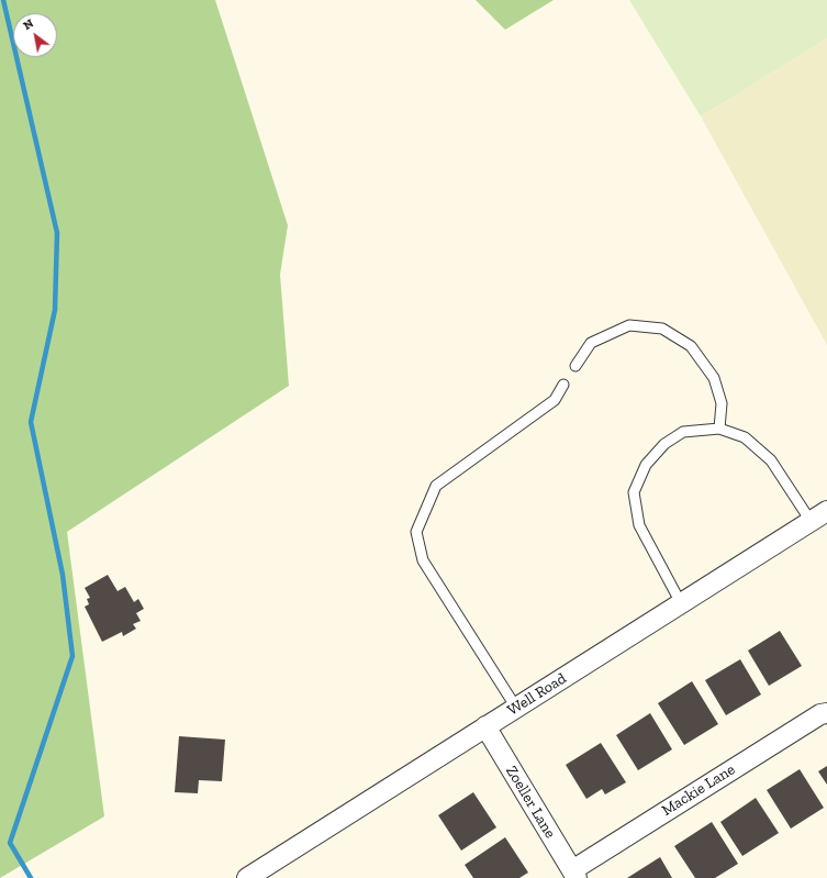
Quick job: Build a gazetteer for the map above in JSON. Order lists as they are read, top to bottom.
{
  "streets": {
    "street": ["Well Road", "Mackie Lane", "Zoeller Lane"]
  },
  "crossings": [
    ["Well Road", "Zoeller Lane"],
    ["Mackie Lane", "Zoeller Lane"]
  ],
  "north": "top left"
}
